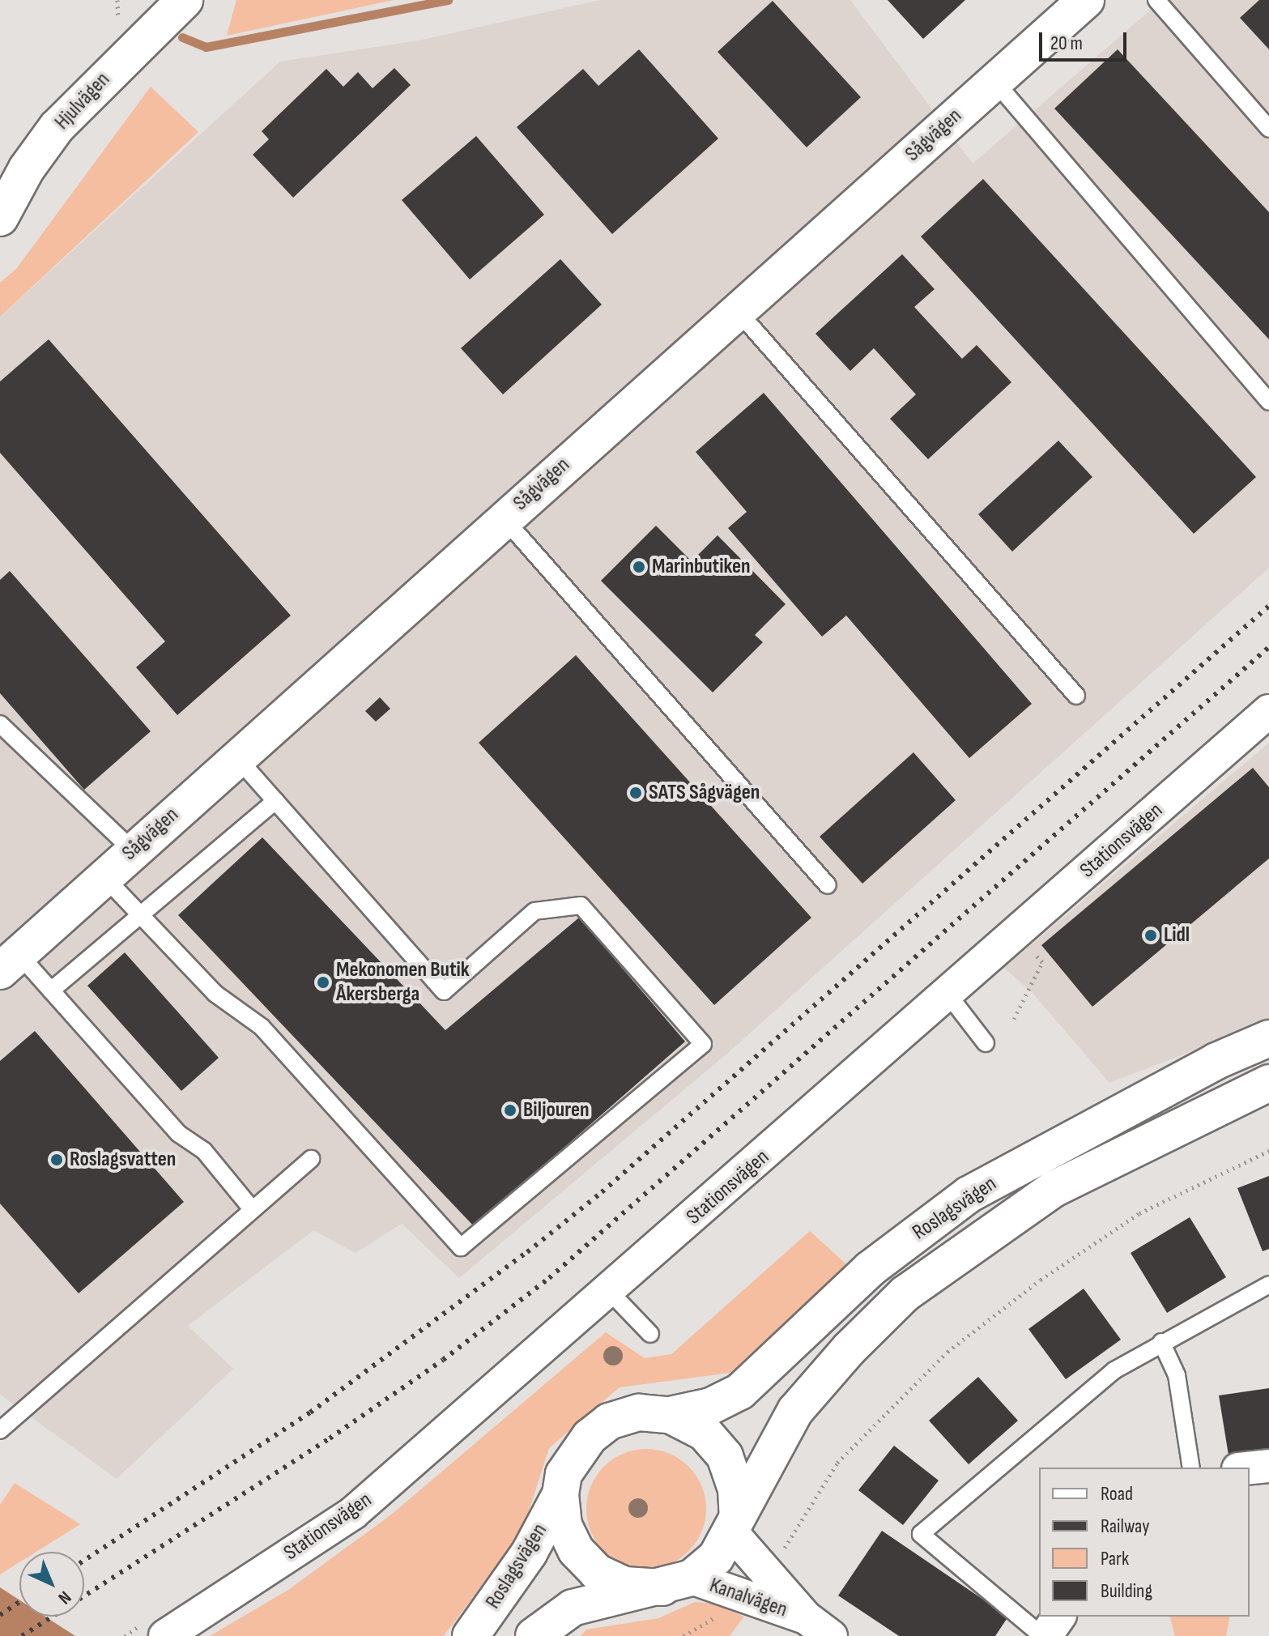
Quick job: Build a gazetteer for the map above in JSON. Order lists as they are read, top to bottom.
{
  "streets": {
    "main road": ["Hjulvägen", "Sågvägen", "Roslagsvägen"],
    "street": ["Stationsvägen", "Kanalvägen"]
  },
  "crossings": [
    ["Roslagsvägen", "Kanalvägen"]
  ],
  "places": [
    "Marinbutiken",
    "SATS Sågvägen",
    "Lidl",
    "Mekonomen Butik Åkersberga",
    "Biljouren",
    "Roslagsvatten"
  ],
  "legend": [
    "Road",
    "Railway",
    "Park",
    "Building"
  ],
  "scale_bar": "20 m",
  "north": "bottom right"
}
